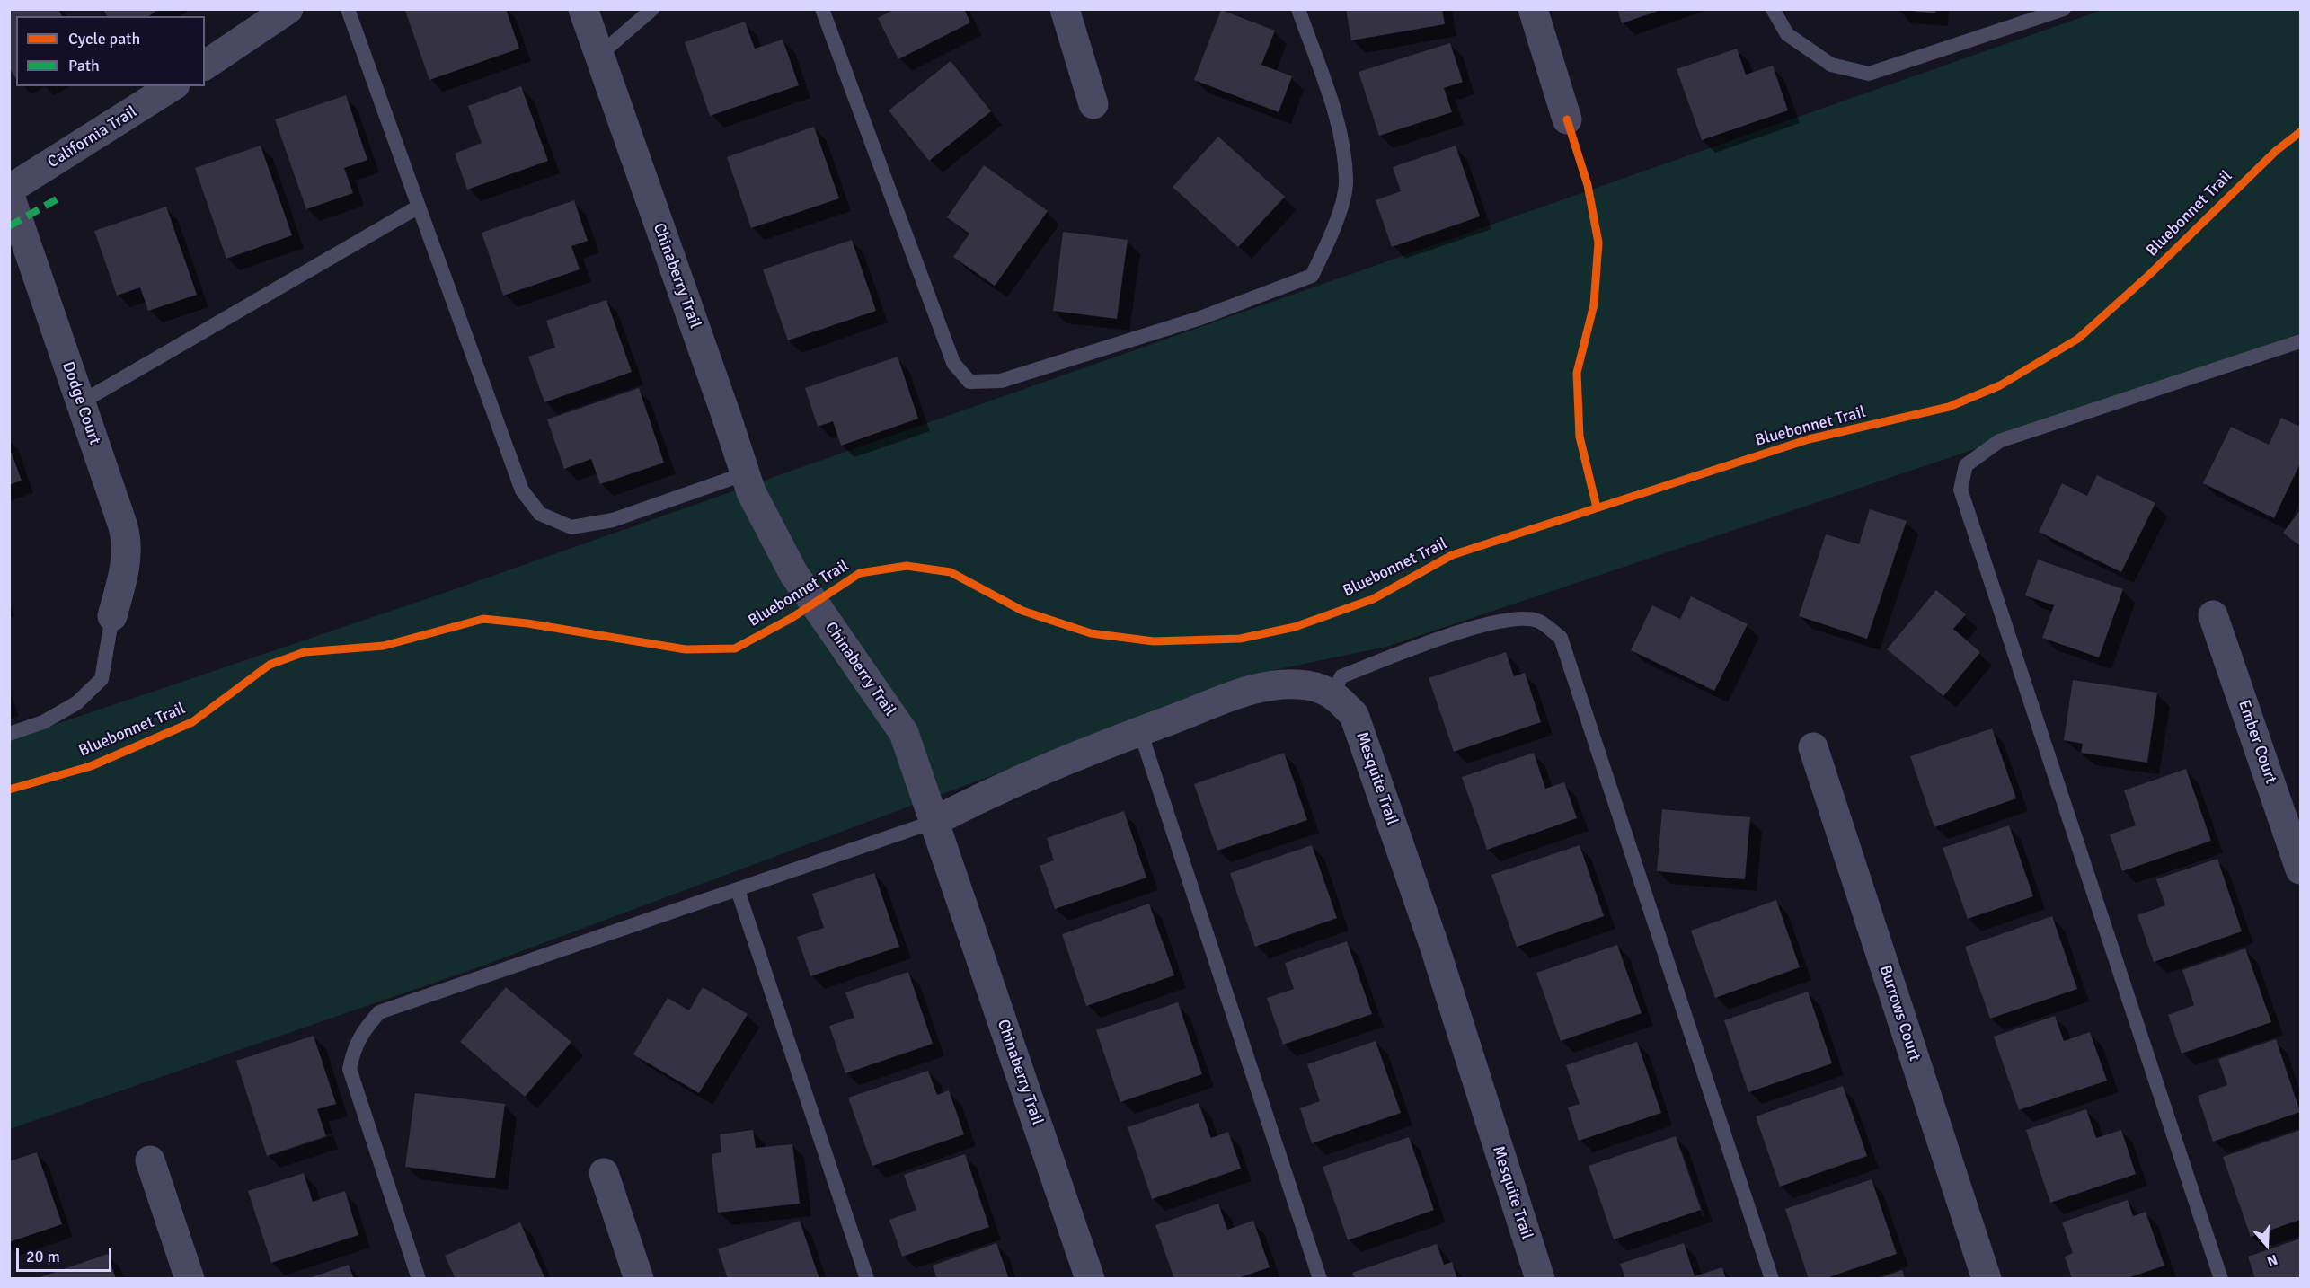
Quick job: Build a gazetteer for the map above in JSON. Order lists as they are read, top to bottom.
{
  "streets": {
    "street": [
      "California Trail",
      "Chinaberry Trail",
      "Dodge Court",
      "Ember Court",
      "Mesquite Trail",
      "Burrows Court"
    ],
    "cycle path": ["Bluebonnet Trail"]
  },
  "crossings": [
    ["California Trail", "Dodge Court"]
  ],
  "legend": ["Cycle path", "Path"],
  "scale_bar": "20 m",
  "north": "bottom"
}
